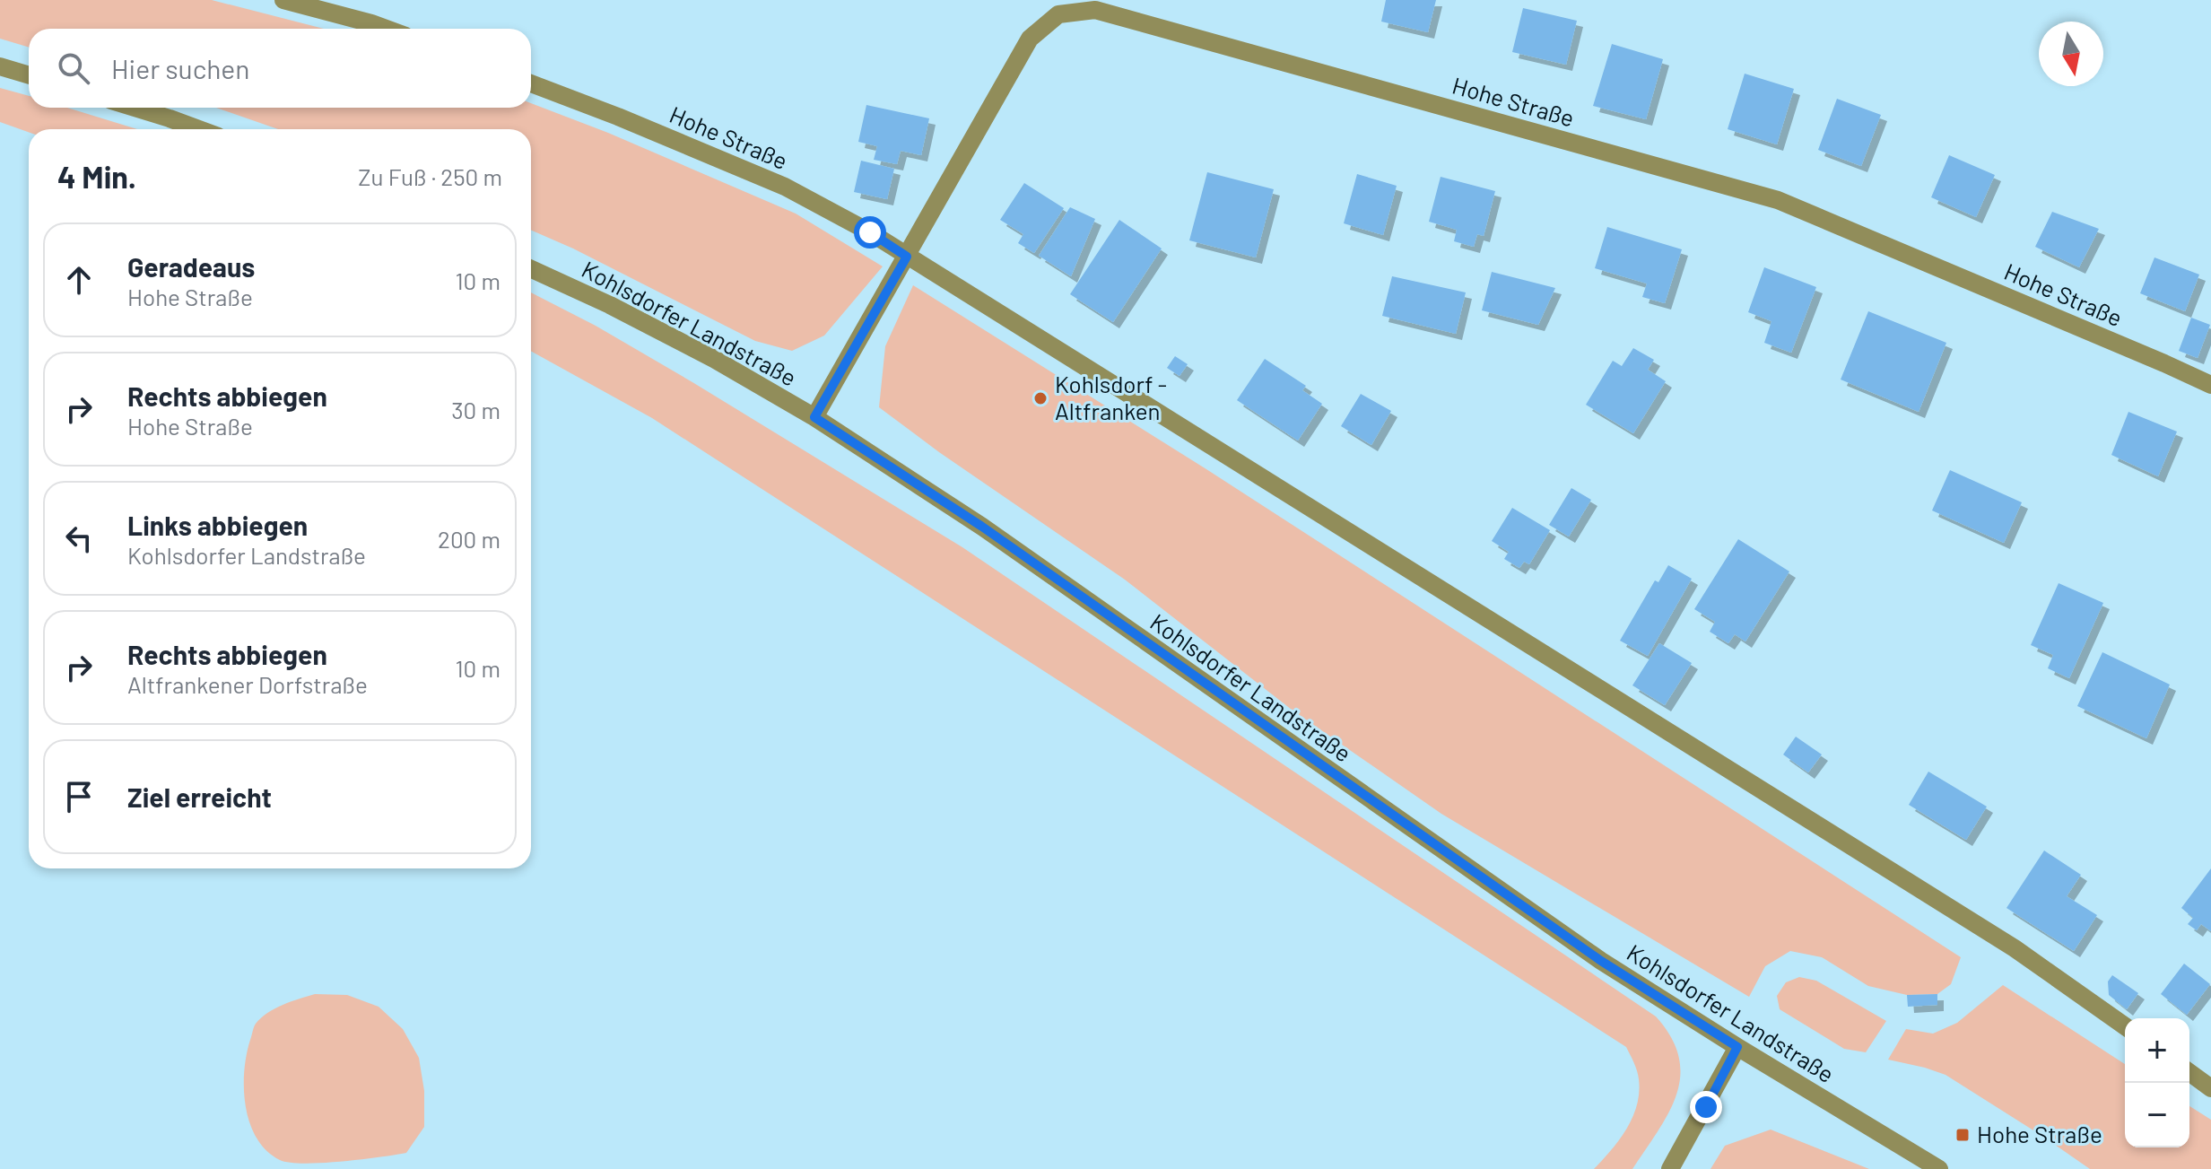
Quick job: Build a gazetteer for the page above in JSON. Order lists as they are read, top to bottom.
{
  "streets": {
    "street": ["Hohe Straße", "Kohlsdorfer Landstraße"]
  },
  "crossings": [
    ["Hohe Straße", "Kohlsdorfer Landstraße"]
  ],
  "places": {
    "other": ["Kohlsdorf - Altfranken"],
    "transit": ["Hohe Straße"]
  },
  "north": "bottom",
  "page": {
    "search": "Hier suchen",
    "heading": ["4 Min.", "Zu Fuß · 250 m"],
    "list": [
      ["Geradeaus", "Hohe Straße", "10 m"],
      ["Rechts abbiegen", "Hohe Straße", "30 m"],
      ["Links abbiegen", "Kohlsdorfer Landstraße", "200 m"],
      ["Rechts abbiegen", "Altfrankener Dorfstraße", "10 m"],
      "Ziel erreicht"
    ],
    "map_buttons": ["+", "−"]
  }
}
